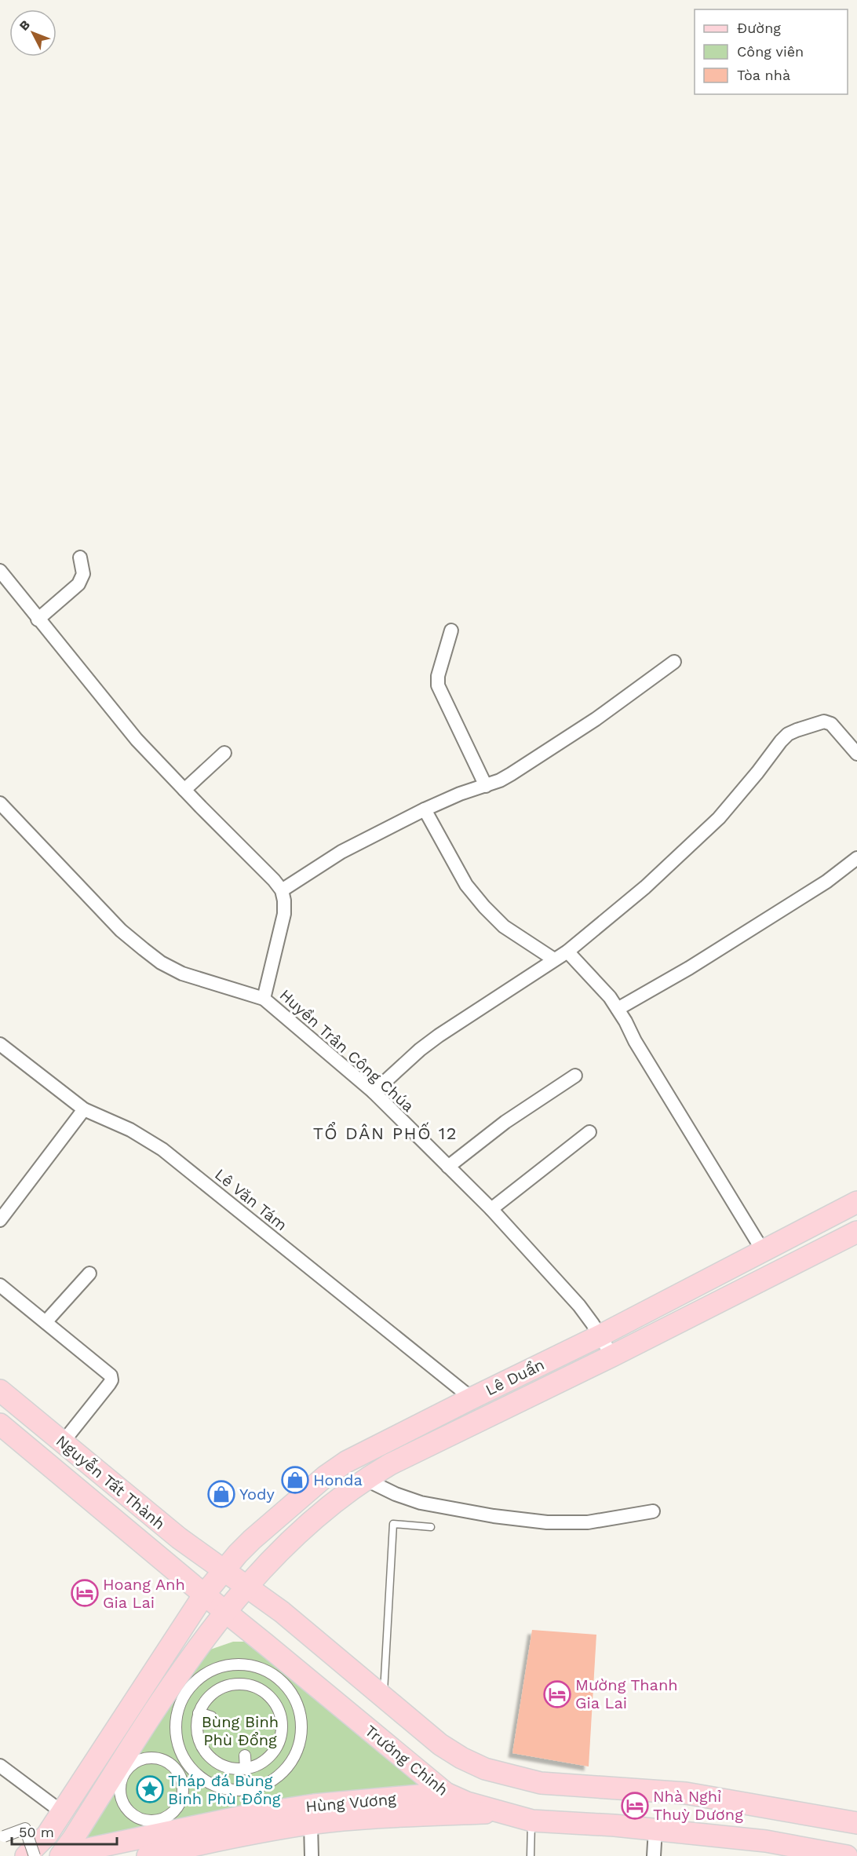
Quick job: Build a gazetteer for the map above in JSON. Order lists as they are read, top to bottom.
{
  "streets": {
    "main road": [
      "Lê Duẩn",
      "Nguyễn Tất Thành",
      "Trường Chinh",
      "Hùng Vương"
    ],
    "street": ["Huyền Trân Công Chúa", "Lê Văn Tám"]
  },
  "crossings": [
    ["Huyền Trân Công Chúa", "Lê Duẩn"],
    ["Lê Văn Tám", "Lê Duẩn"],
    ["Lê Duẩn", "Nguyễn Tất Thành"],
    ["Lê Duẩn", "Trường Chinh"],
    ["Lê Duẩn", "Hùng Vương"],
    ["Nguyễn Tất Thành", "Trường Chinh"],
    ["Trường Chinh", "Hùng Vương"]
  ],
  "districts": ["TỔ DÂN PHỐ 12"],
  "parks": ["Bùng Binh Phù Đổng"],
  "places": {
    "shop": ["Honda", "Yody"],
    "hotel": ["Hoang Anh Gia Lai", "Mường Thanh Gia Lai", "Nhà Nghỉ Thuỳ Dương"],
    "place": ["Tháp đá Bùng Binh Phù Đổng"]
  },
  "legend": ["Đường", "Công viên", "Tòa nhà"],
  "scale_bar": "50 m",
  "north": "top left"
}
